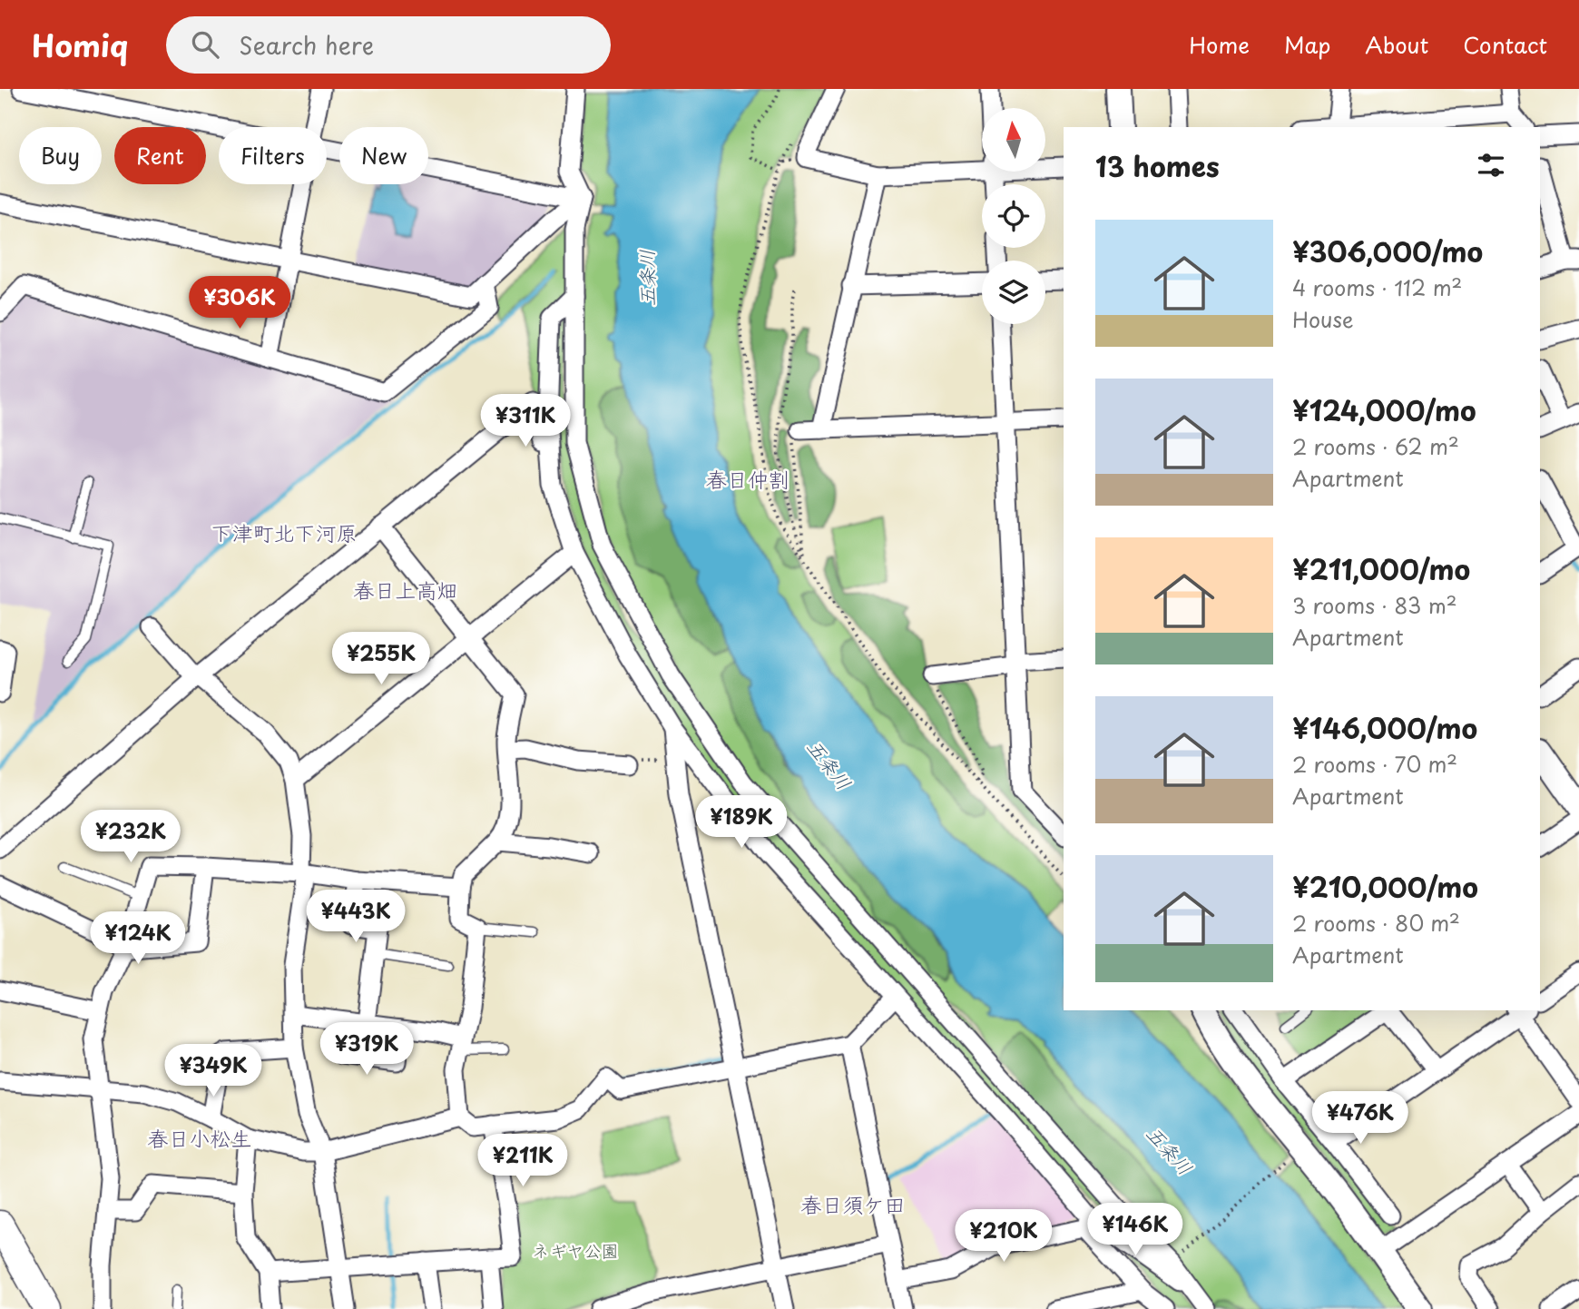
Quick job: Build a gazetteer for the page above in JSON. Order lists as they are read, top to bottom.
{
  "districts": [
    "春日仲割",
    "下津町北下河原",
    "春日上高畑",
    "春日小松生",
    "春日須ケ田"
  ],
  "water": ["五条川"],
  "parks": ["ネギヤ公園"],
  "north": "top",
  "page": {
    "header": "Homiq",
    "search": "Search here",
    "nav": [
      "Home",
      "Map",
      "About",
      "Contact"
    ],
    "chip": [
      "Buy",
      "Rent",
      "Filters",
      "New"
    ],
    "heading": "13 homes",
    "list": [
      {
        "name": "¥306,000/mo",
        "note": "4 rooms · 112 m² · House"
      },
      {
        "name": "¥124,000/mo",
        "note": "2 rooms · 62 m² · Apartment"
      },
      {
        "name": "¥211,000/mo",
        "note": "3 rooms · 83 m² · Apartment"
      },
      {
        "name": "¥146,000/mo",
        "note": "2 rooms · 70 m² · Apartment"
      },
      {
        "name": "¥210,000/mo",
        "note": "2 rooms · 80 m² · Apartment"
      }
    ],
    "price": [
      "¥306K",
      "¥311K",
      "¥255K",
      "¥189K",
      "¥232K",
      "¥443K",
      "¥124K",
      "¥319K",
      "¥349K",
      "¥476K",
      "¥211K",
      "¥146K",
      "¥210K"
    ]
  }
}
